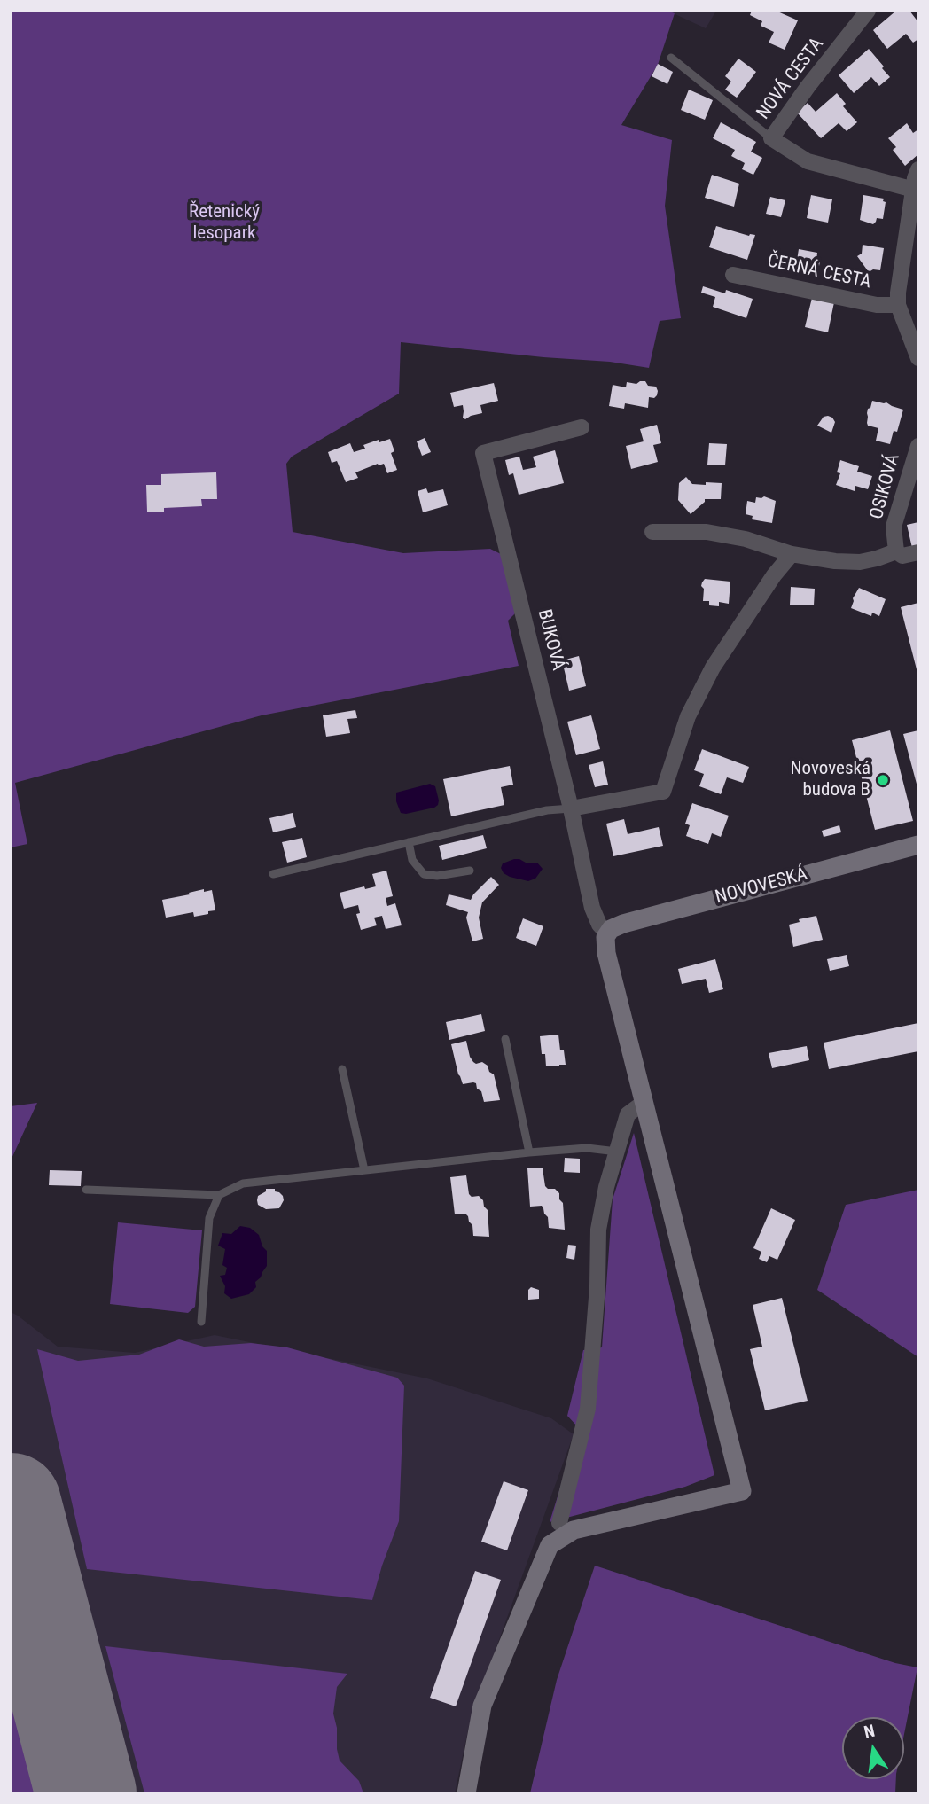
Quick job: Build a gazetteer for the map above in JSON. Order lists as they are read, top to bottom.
{
  "streets": {
    "street": [
      "NOVÁ CESTA",
      "ČERNÁ CESTA",
      "OSIKOVÁ",
      "BUKOVÁ",
      "NOVOVESKÁ"
    ]
  },
  "crossings": [
    ["BUKOVÁ", "NOVOVESKÁ"]
  ],
  "parks": ["Řetenický lesopark"],
  "places": ["Novoveská budova B"],
  "north": "top"
}
